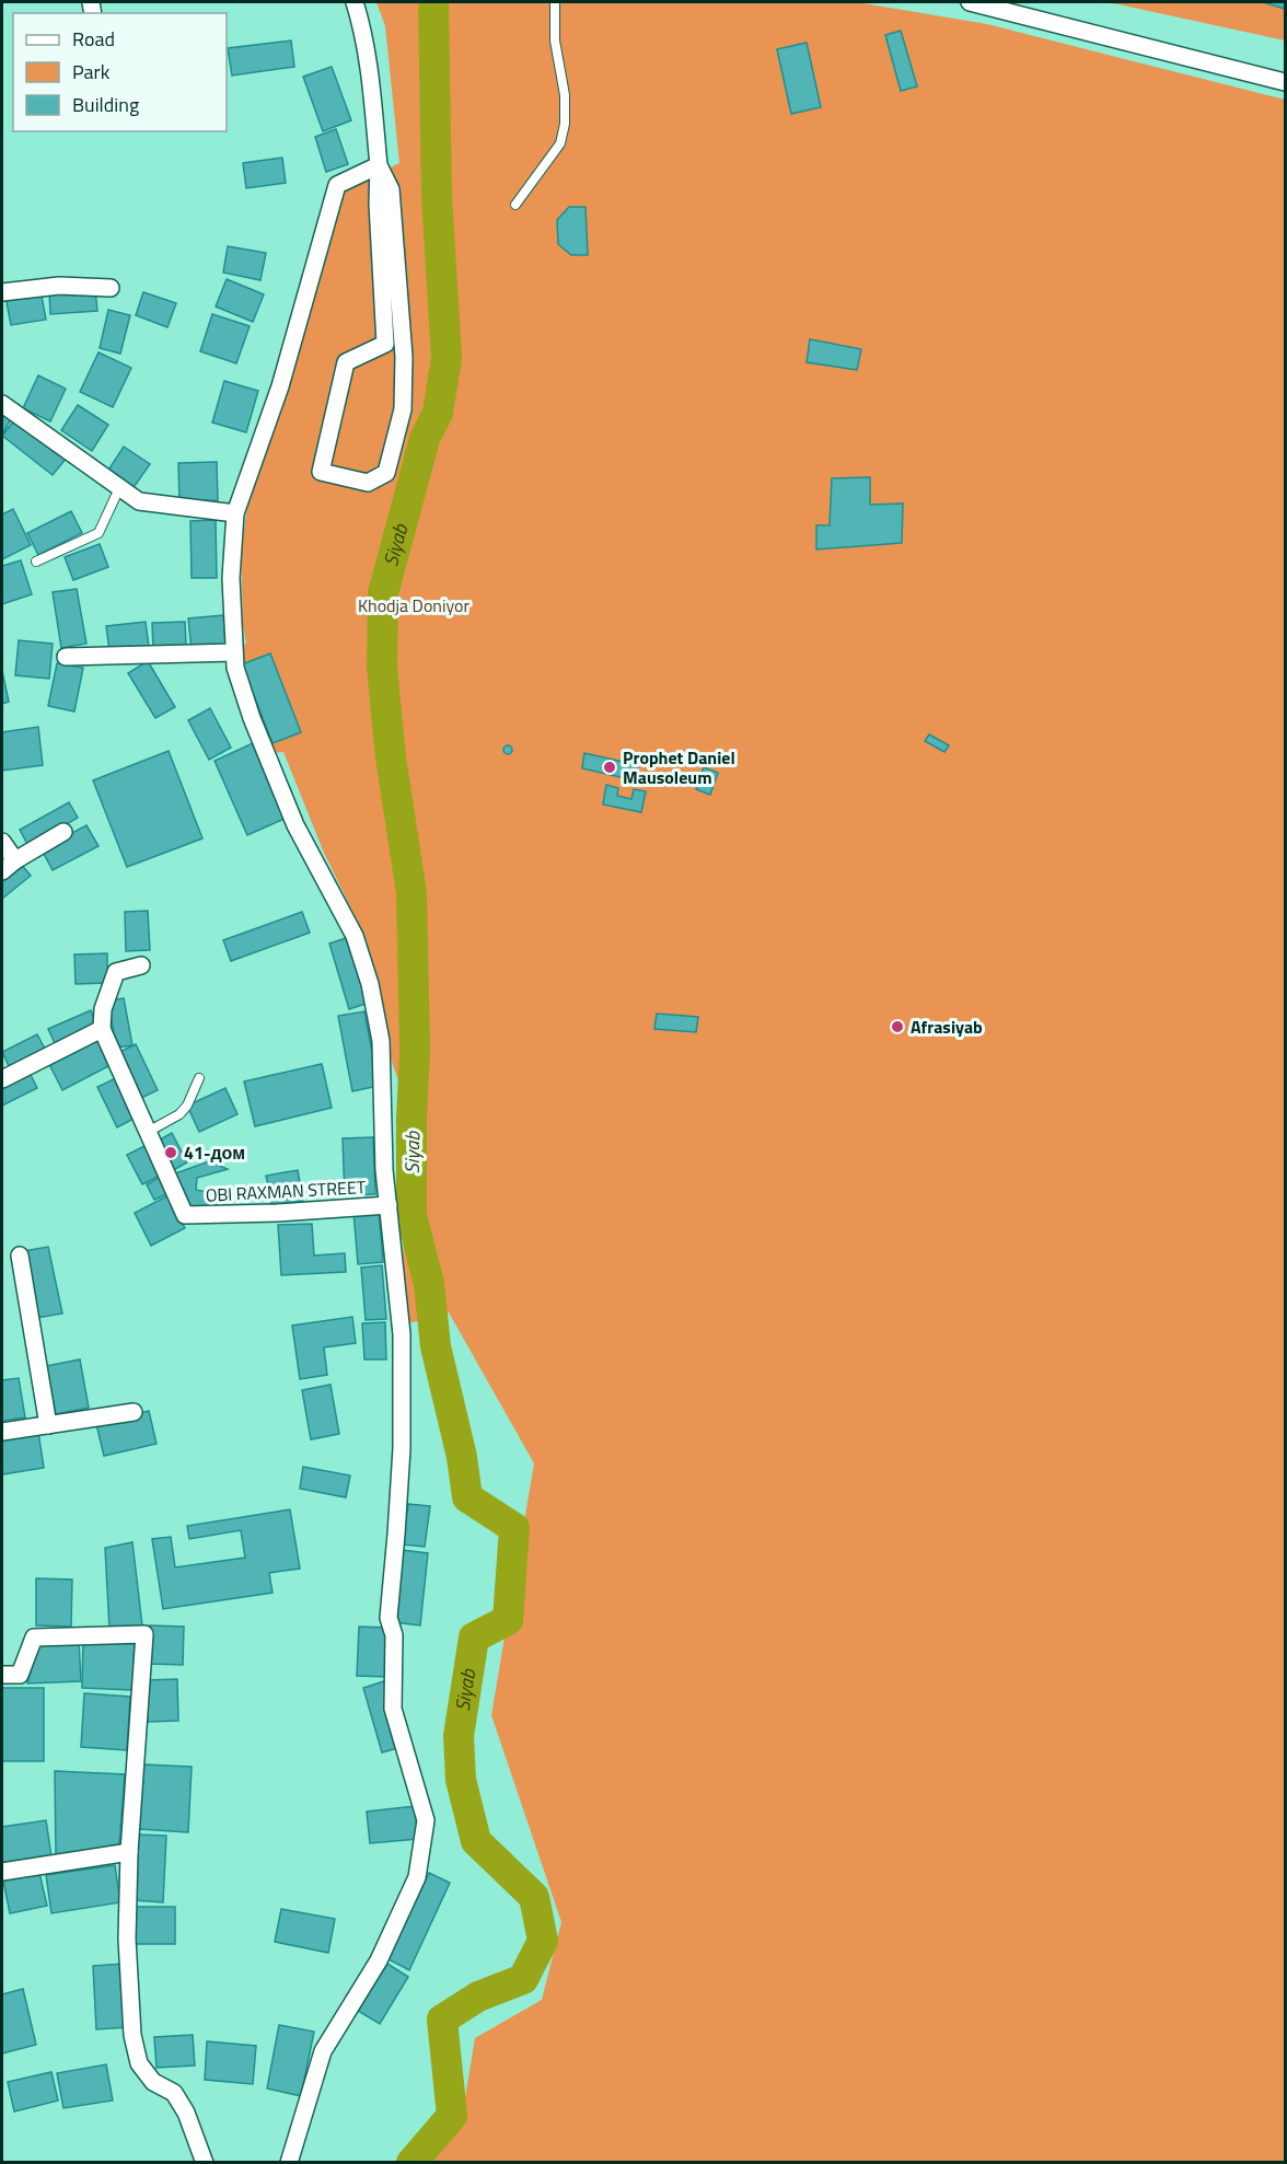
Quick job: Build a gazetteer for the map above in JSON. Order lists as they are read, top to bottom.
{
  "streets": {
    "street": ["OBI RAXMAN STREET"]
  },
  "water": ["Siyab"],
  "parks": ["Khodja Doniyor"],
  "places": ["Prophet Daniel Mausoleum", "Afrasiyab", "41-дом"],
  "legend": ["Road", "Park", "Building"]
}
